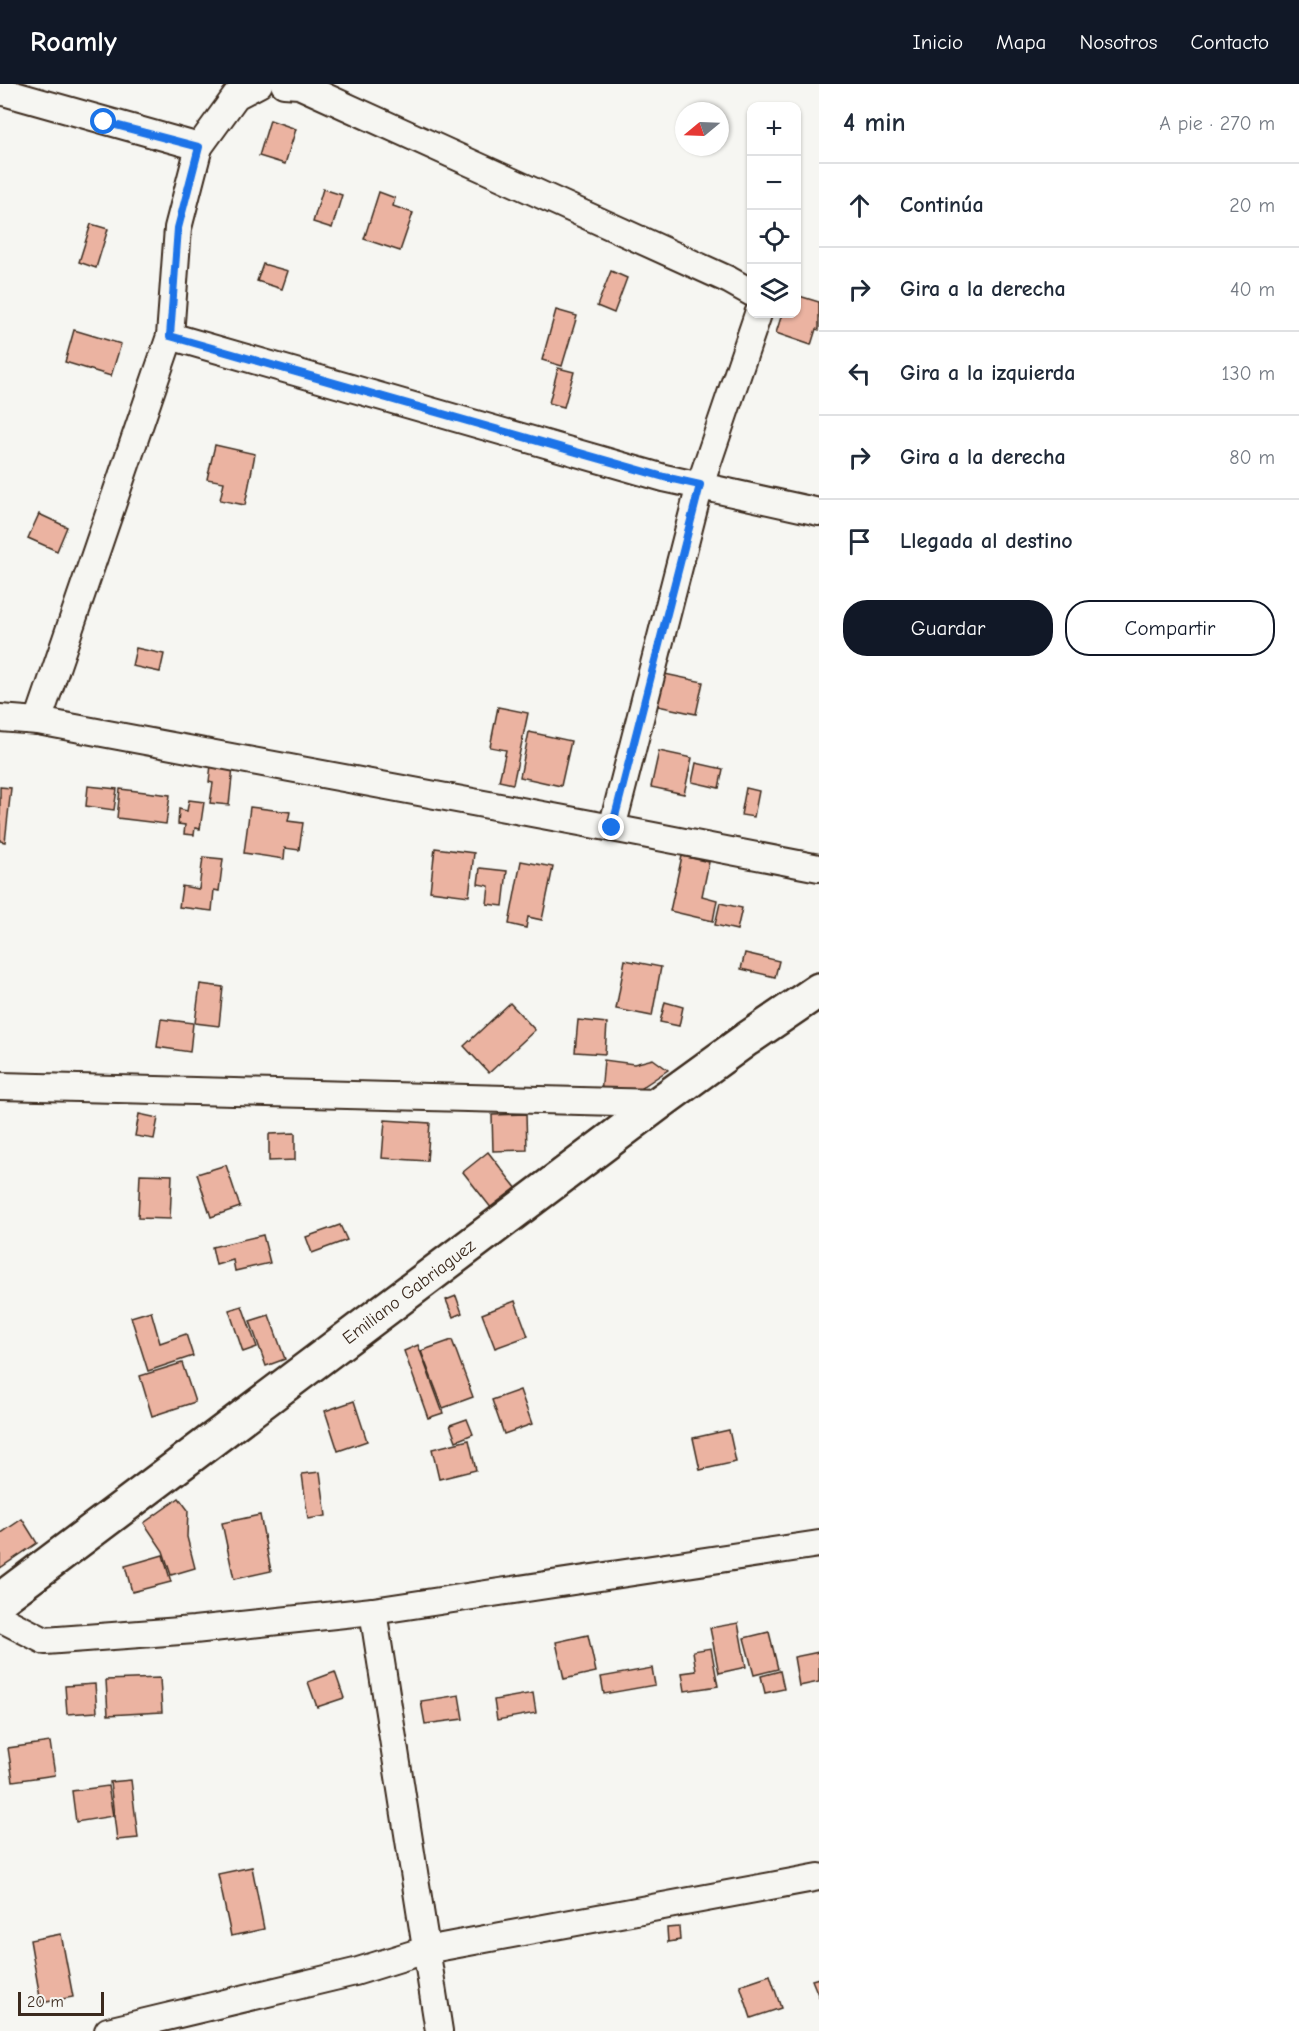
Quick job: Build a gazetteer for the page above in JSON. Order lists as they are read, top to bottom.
{
  "streets": {
    "main road": ["Emiliano Gabriaguez"]
  },
  "scale_bar": "20 m",
  "north": "left",
  "page": {
    "header": "Roamly",
    "nav": [
      "Inicio",
      "Mapa",
      "Nosotros",
      "Contacto"
    ],
    "heading": ["4 min", "A pie · 270 m"],
    "map_buttons": ["+", "−"],
    "list": [
      ["Continúa", "20 m"],
      ["Gira a la derecha", "40 m"],
      ["Gira a la izquierda", "130 m"],
      ["Gira a la derecha", "80 m"],
      "Llegada al destino"
    ],
    "buttons": ["Guardar", "Compartir"],
    "scale": "20 m"
  }
}
